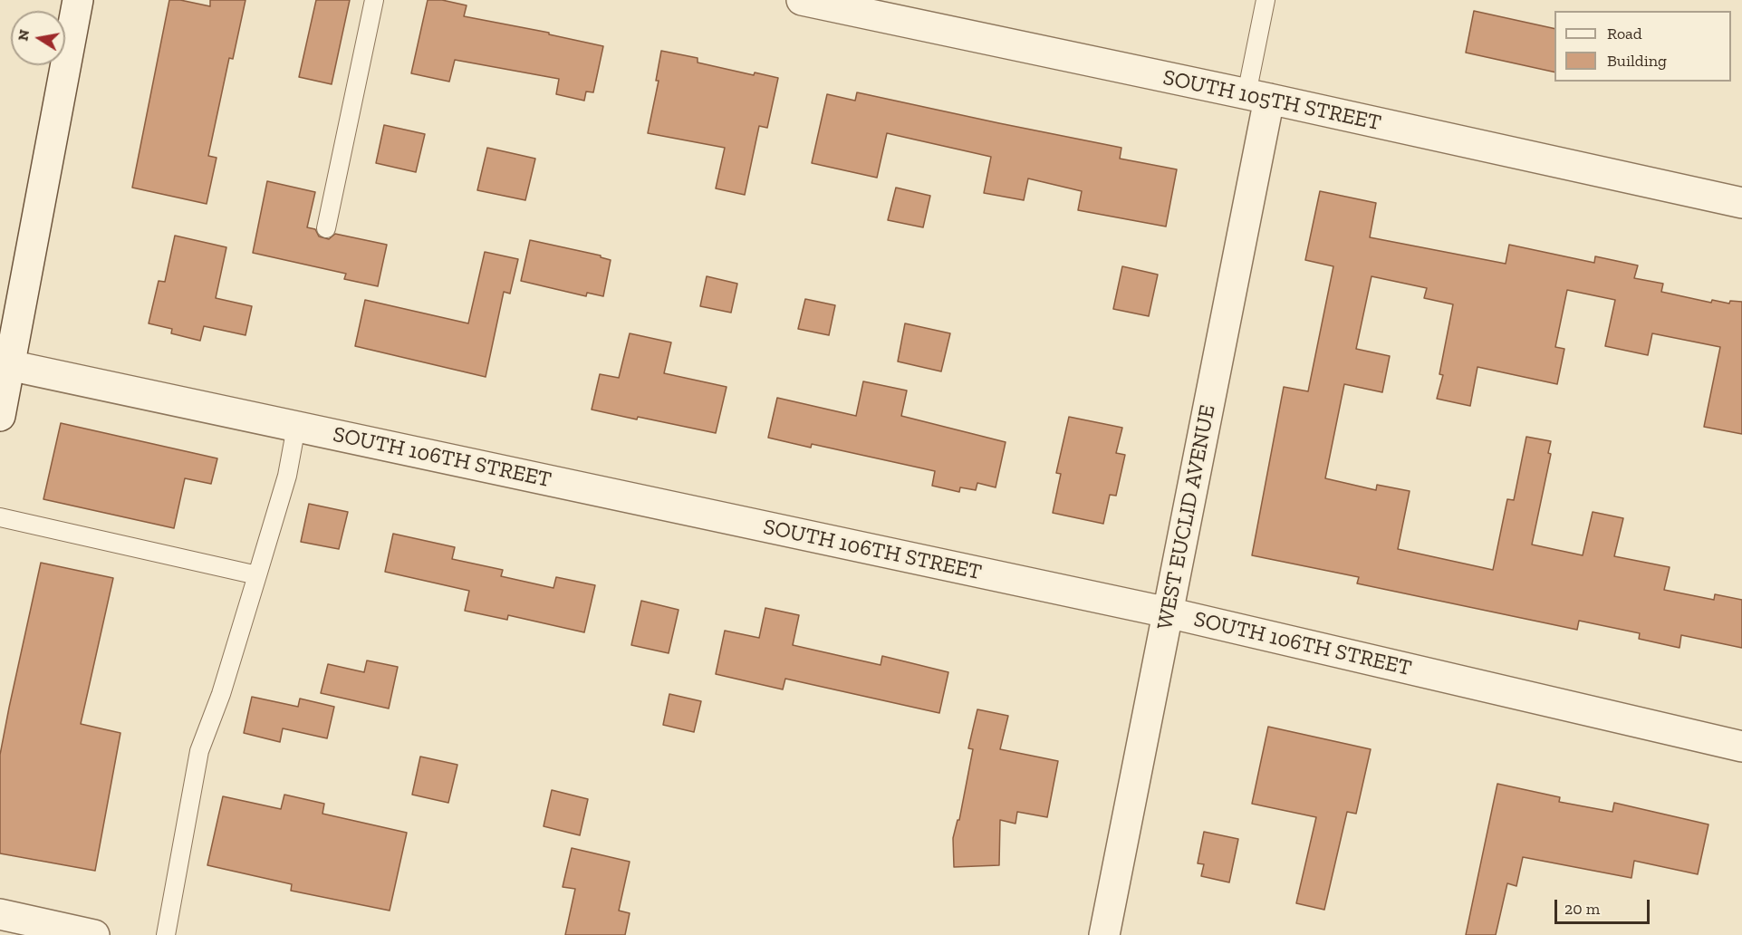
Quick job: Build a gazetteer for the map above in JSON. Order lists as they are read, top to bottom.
{
  "streets": {
    "street": ["SOUTH 105TH STREET", "SOUTH 106TH STREET", "WEST EUCLID AVENUE"]
  },
  "crossings": [
    ["SOUTH 105TH STREET", "WEST EUCLID AVENUE"],
    ["SOUTH 106TH STREET", "WEST EUCLID AVENUE"]
  ],
  "legend": ["Road", "Building"],
  "scale_bar": "20 m",
  "north": "left"
}
